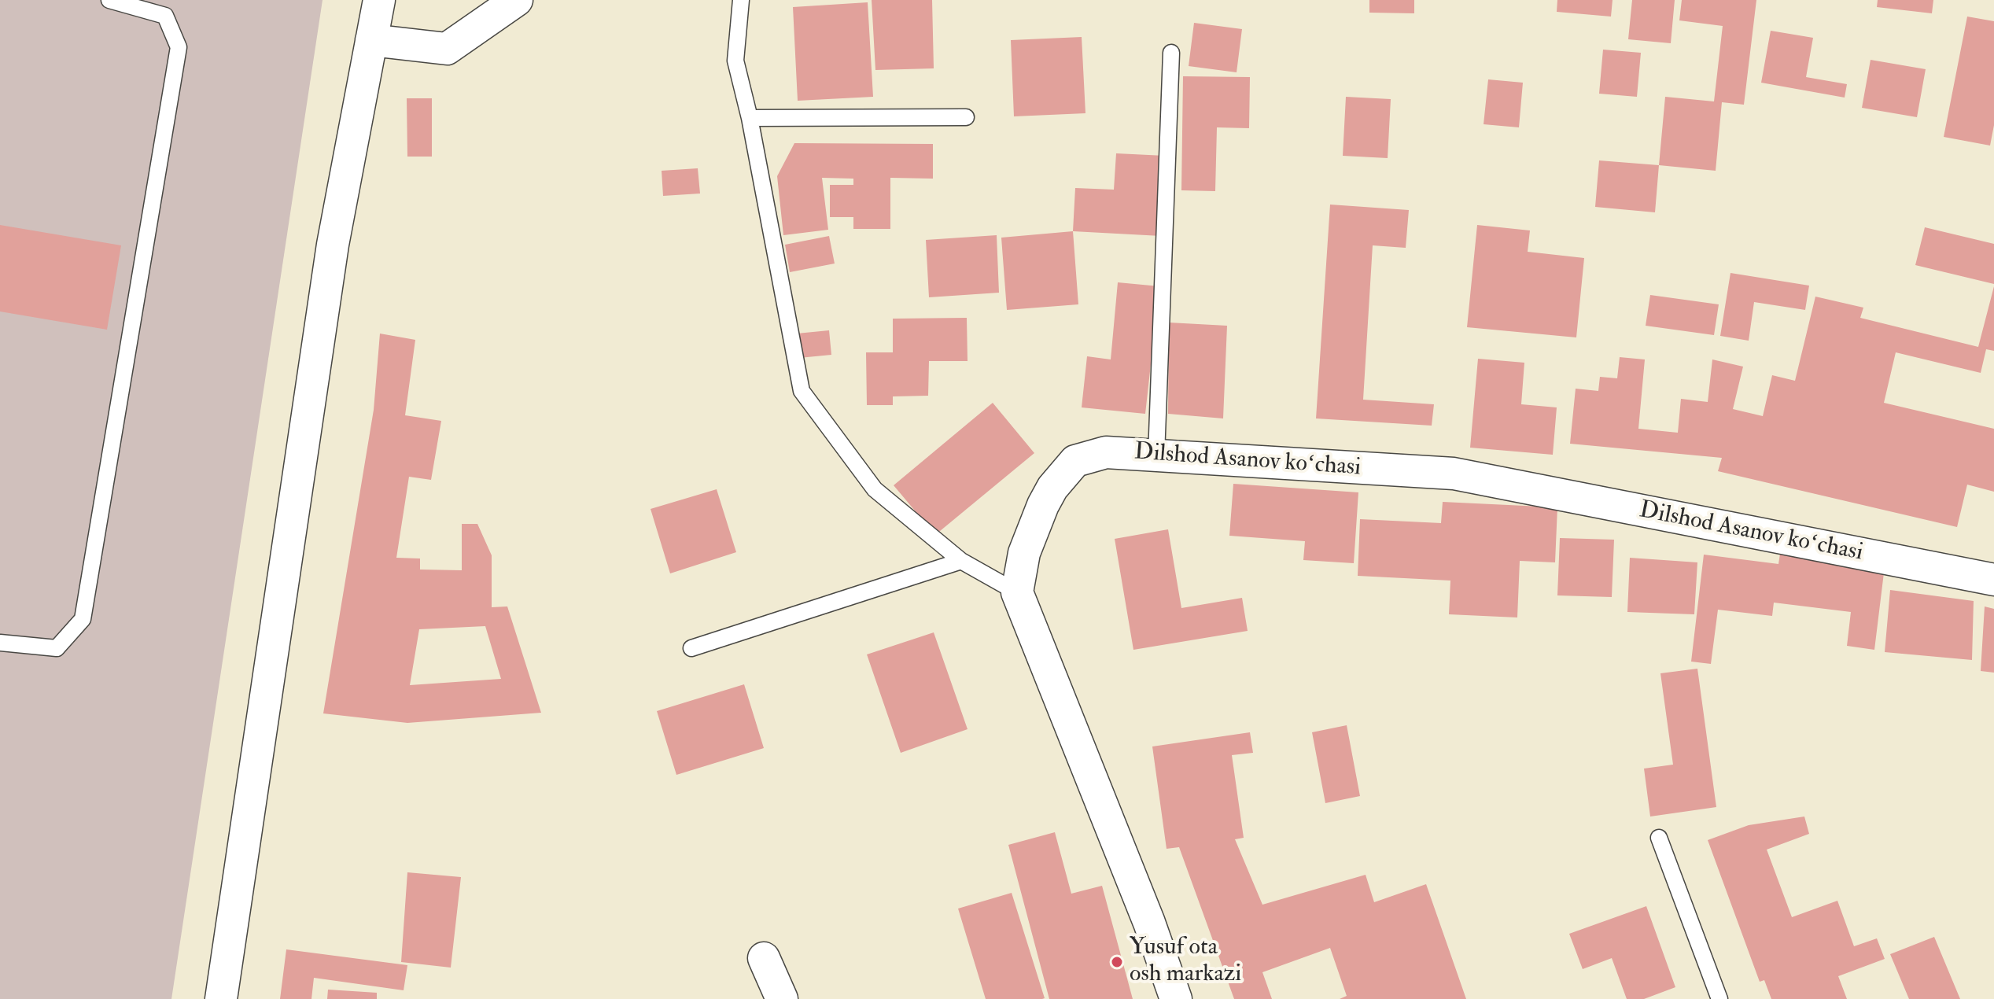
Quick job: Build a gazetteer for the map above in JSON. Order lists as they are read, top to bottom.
{
  "streets": {
    "street": ["Dilshod Asanov koʻchasi"]
  },
  "places": ["Yusuf ota osh markazi"]
}
